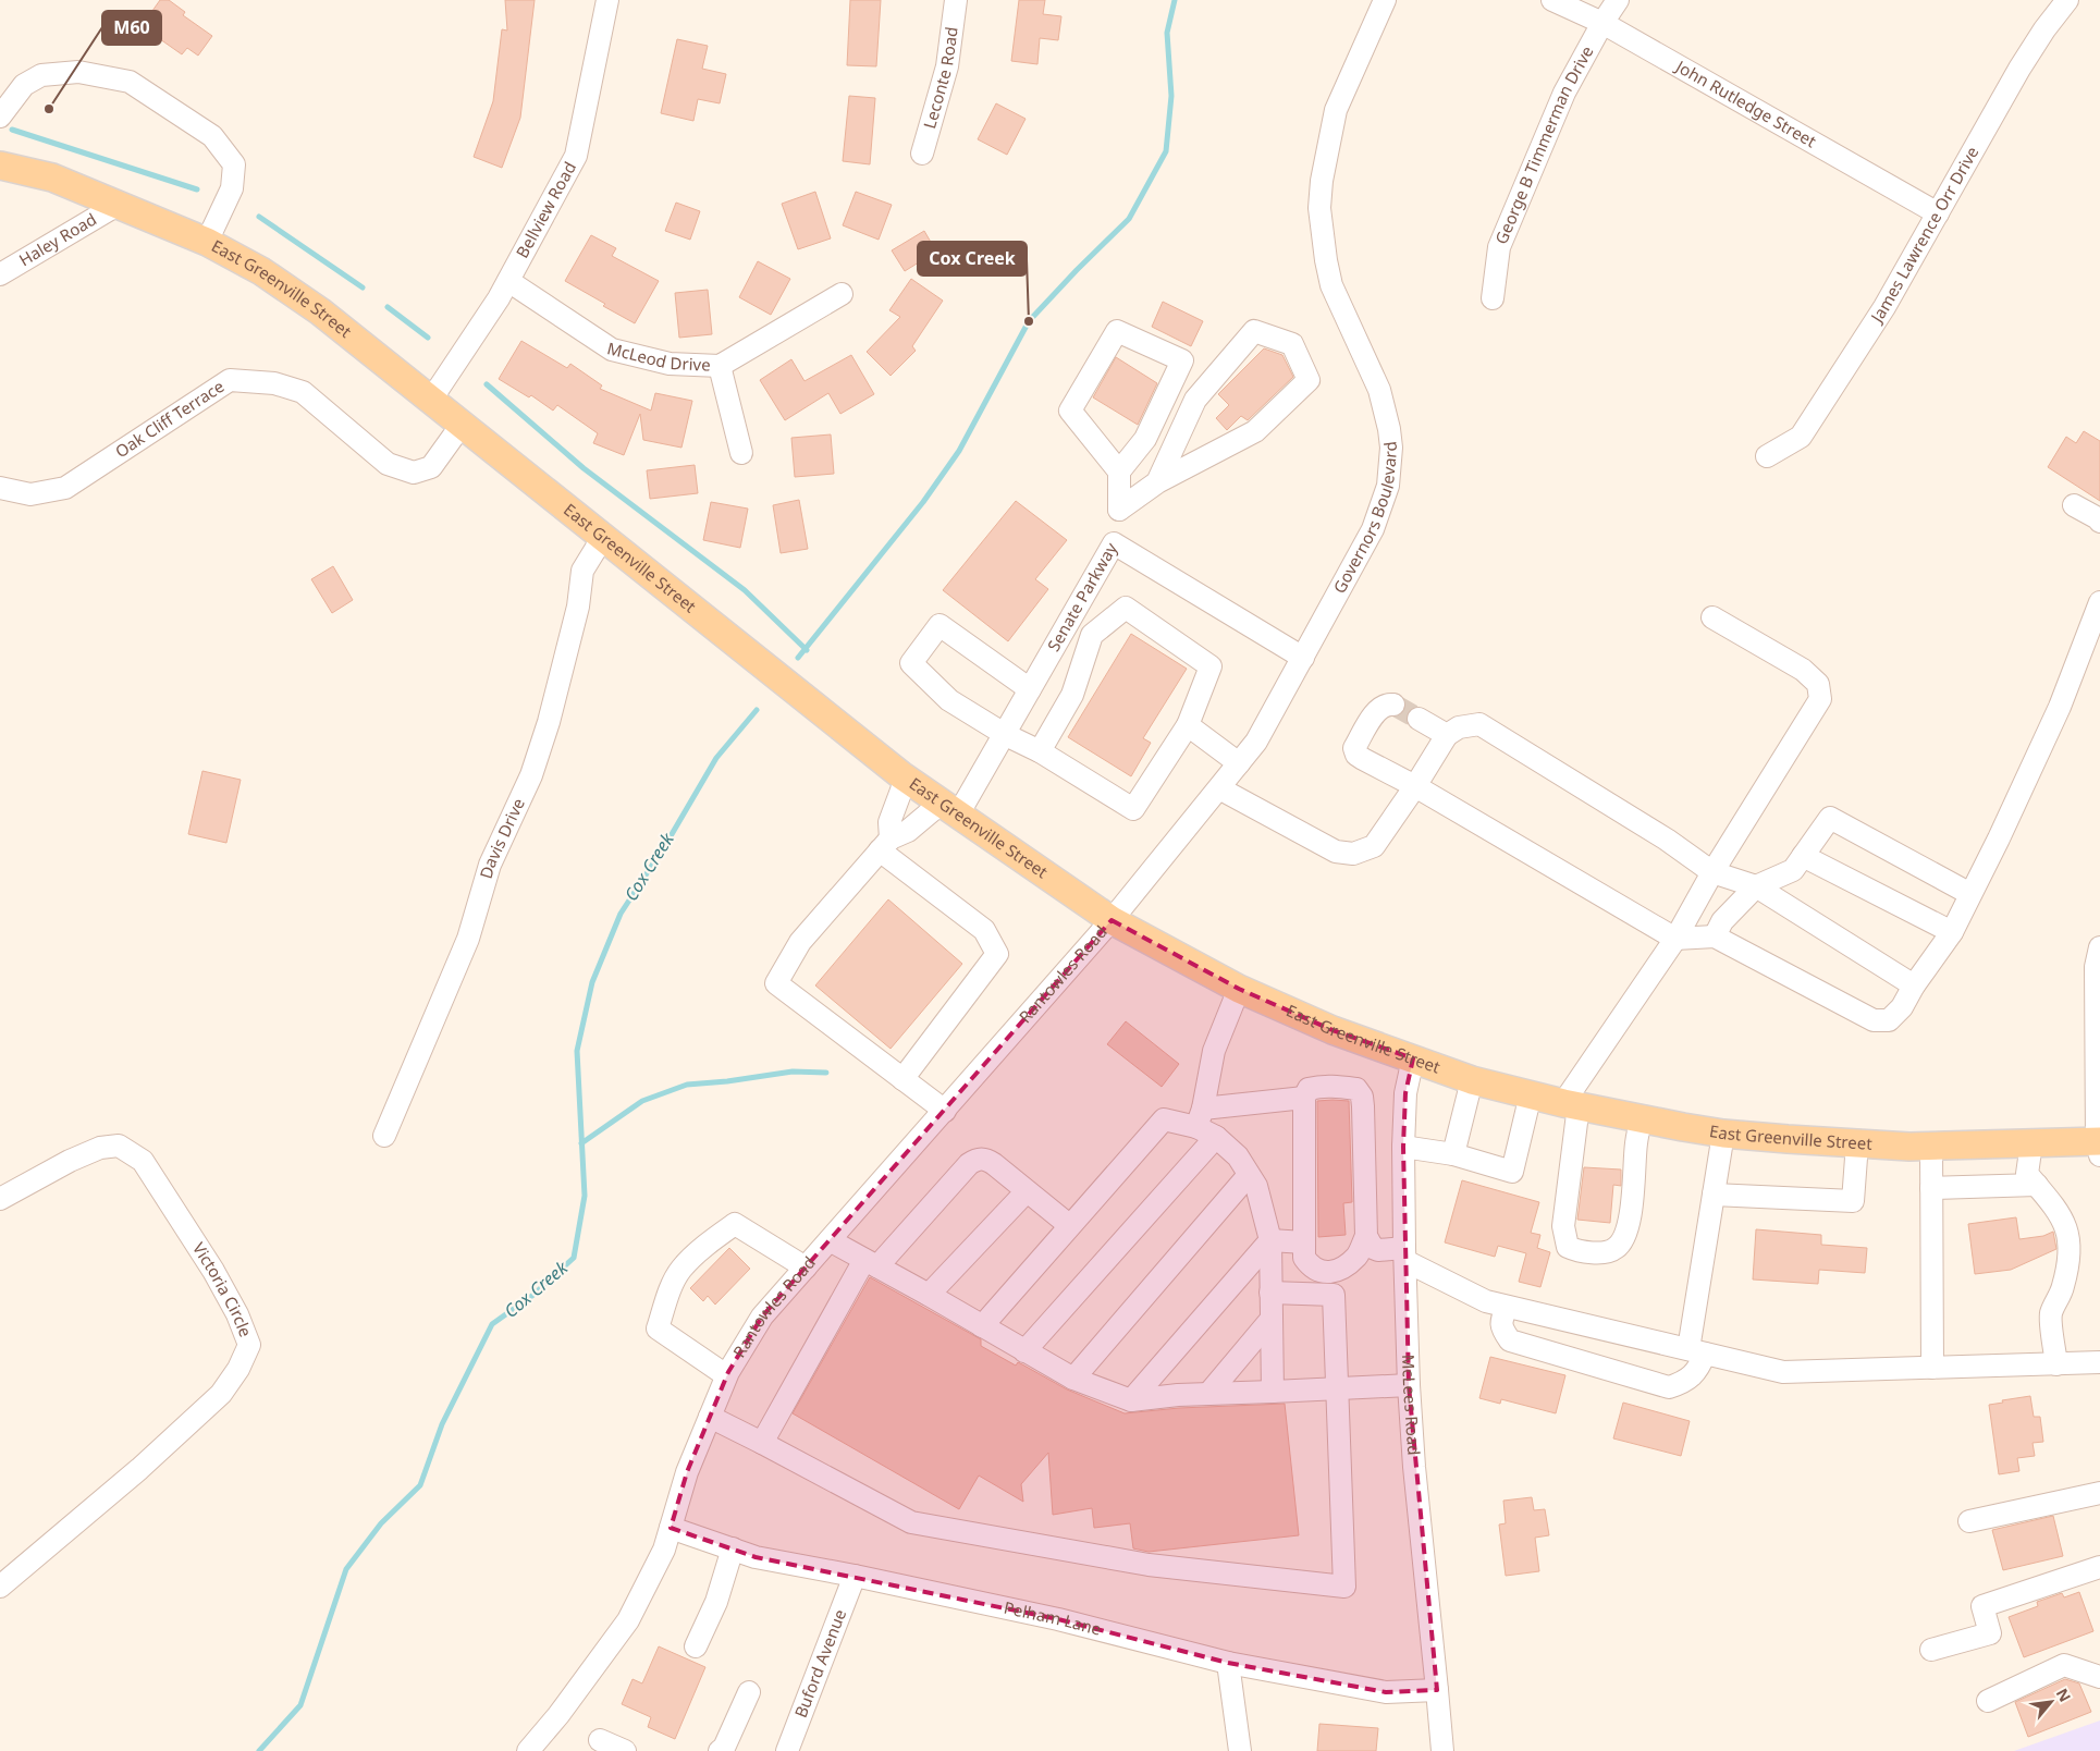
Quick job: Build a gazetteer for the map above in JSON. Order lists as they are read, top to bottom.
{
  "streets": {
    "main road": ["East Greenville Street"],
    "street": [
      "Leconte Road",
      "John Rutledge Street",
      "George B Timmerman Drive",
      "Bellview Road",
      "James Lawrence Orr Drive",
      "Haley Road",
      "McLeod Drive",
      "Oak Cliff Terrace",
      "Governors Boulevard",
      "Senate Parkway",
      "Davis Drive",
      "Rantowles Road",
      "Victoria Circle",
      "McLees Road",
      "Pelham Lane",
      "Buford Avenue"
    ]
  },
  "crossings": [
    ["John Rutledge Street", "George B Timmerman Drive"],
    ["John Rutledge Street", "James Lawrence Orr Drive"],
    ["Bellview Road", "East Greenville Street"],
    ["Bellview Road", "McLeod Drive"],
    ["Haley Road", "East Greenville Street"],
    ["East Greenville Street", "Oak Cliff Terrace"],
    ["East Greenville Street", "Governors Boulevard"],
    ["East Greenville Street", "Senate Parkway"],
    ["East Greenville Street", "Davis Drive"],
    ["East Greenville Street", "Rantowles Road"],
    ["East Greenville Street", "McLees Road"],
    ["Governors Boulevard", "Senate Parkway"],
    ["Governors Boulevard", "Rantowles Road"],
    ["Rantowles Road", "Pelham Lane"],
    ["McLees Road", "Pelham Lane"],
    ["Pelham Lane", "Buford Avenue"]
  ],
  "water": ["Cox Creek"],
  "places": ["M60", "Cox Creek"],
  "north": "top right"
}
